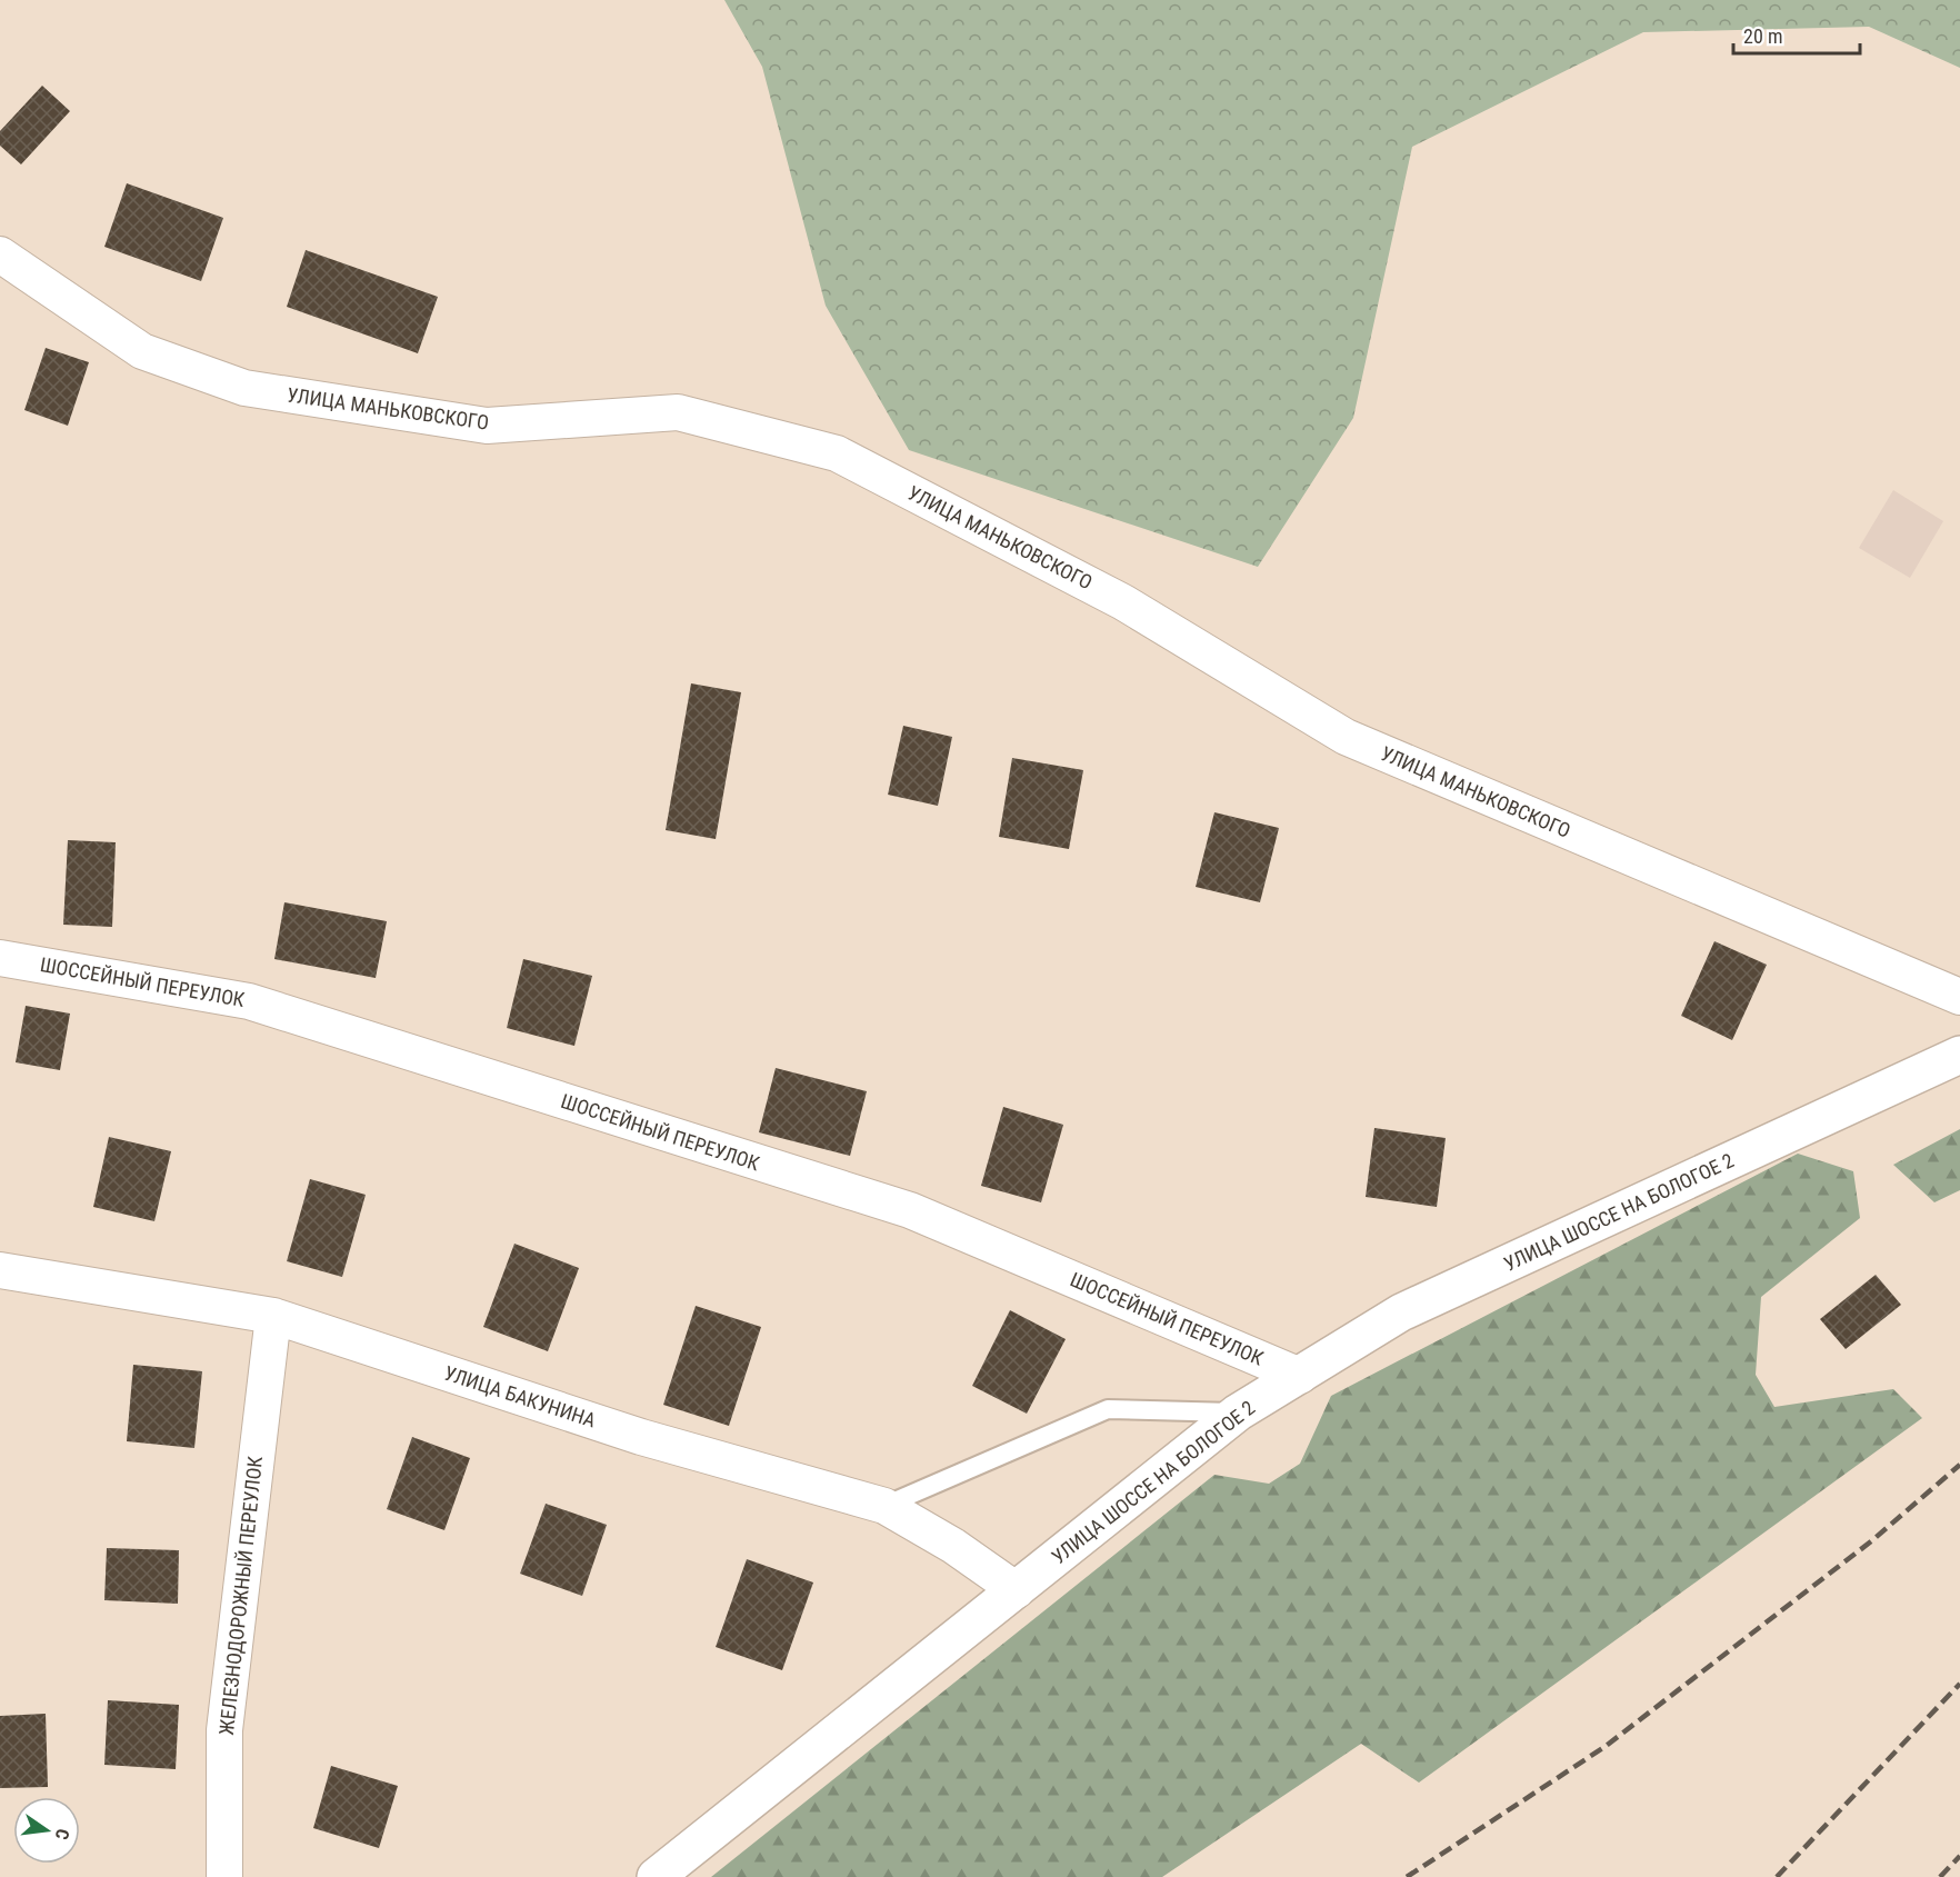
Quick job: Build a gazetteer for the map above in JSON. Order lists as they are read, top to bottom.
{
  "streets": {
    "street": [
      "УЛИЦА МАНЬКОВСКОГО",
      "ШОССЕЙНЫЙ ПЕРЕУЛОК",
      "УЛИЦА ШОССЕ НА БОЛОГОЕ 2",
      "УЛИЦА БАКУНИНА",
      "ЖЕЛЕЗНОДОРОЖНЫЙ ПЕРЕУЛОК"
    ]
  },
  "crossings": [
    ["ШОССЕЙНЫЙ ПЕРЕУЛОК", "УЛИЦА ШОССЕ НА БОЛОГОЕ 2"],
    ["УЛИЦА ШОССЕ НА БОЛОГОЕ 2", "УЛИЦА БАКУНИНА"],
    ["УЛИЦА БАКУНИНА", "ЖЕЛЕЗНОДОРОЖНЫЙ ПЕРЕУЛОК"]
  ],
  "scale_bar": "20 m",
  "north": "right"
}
